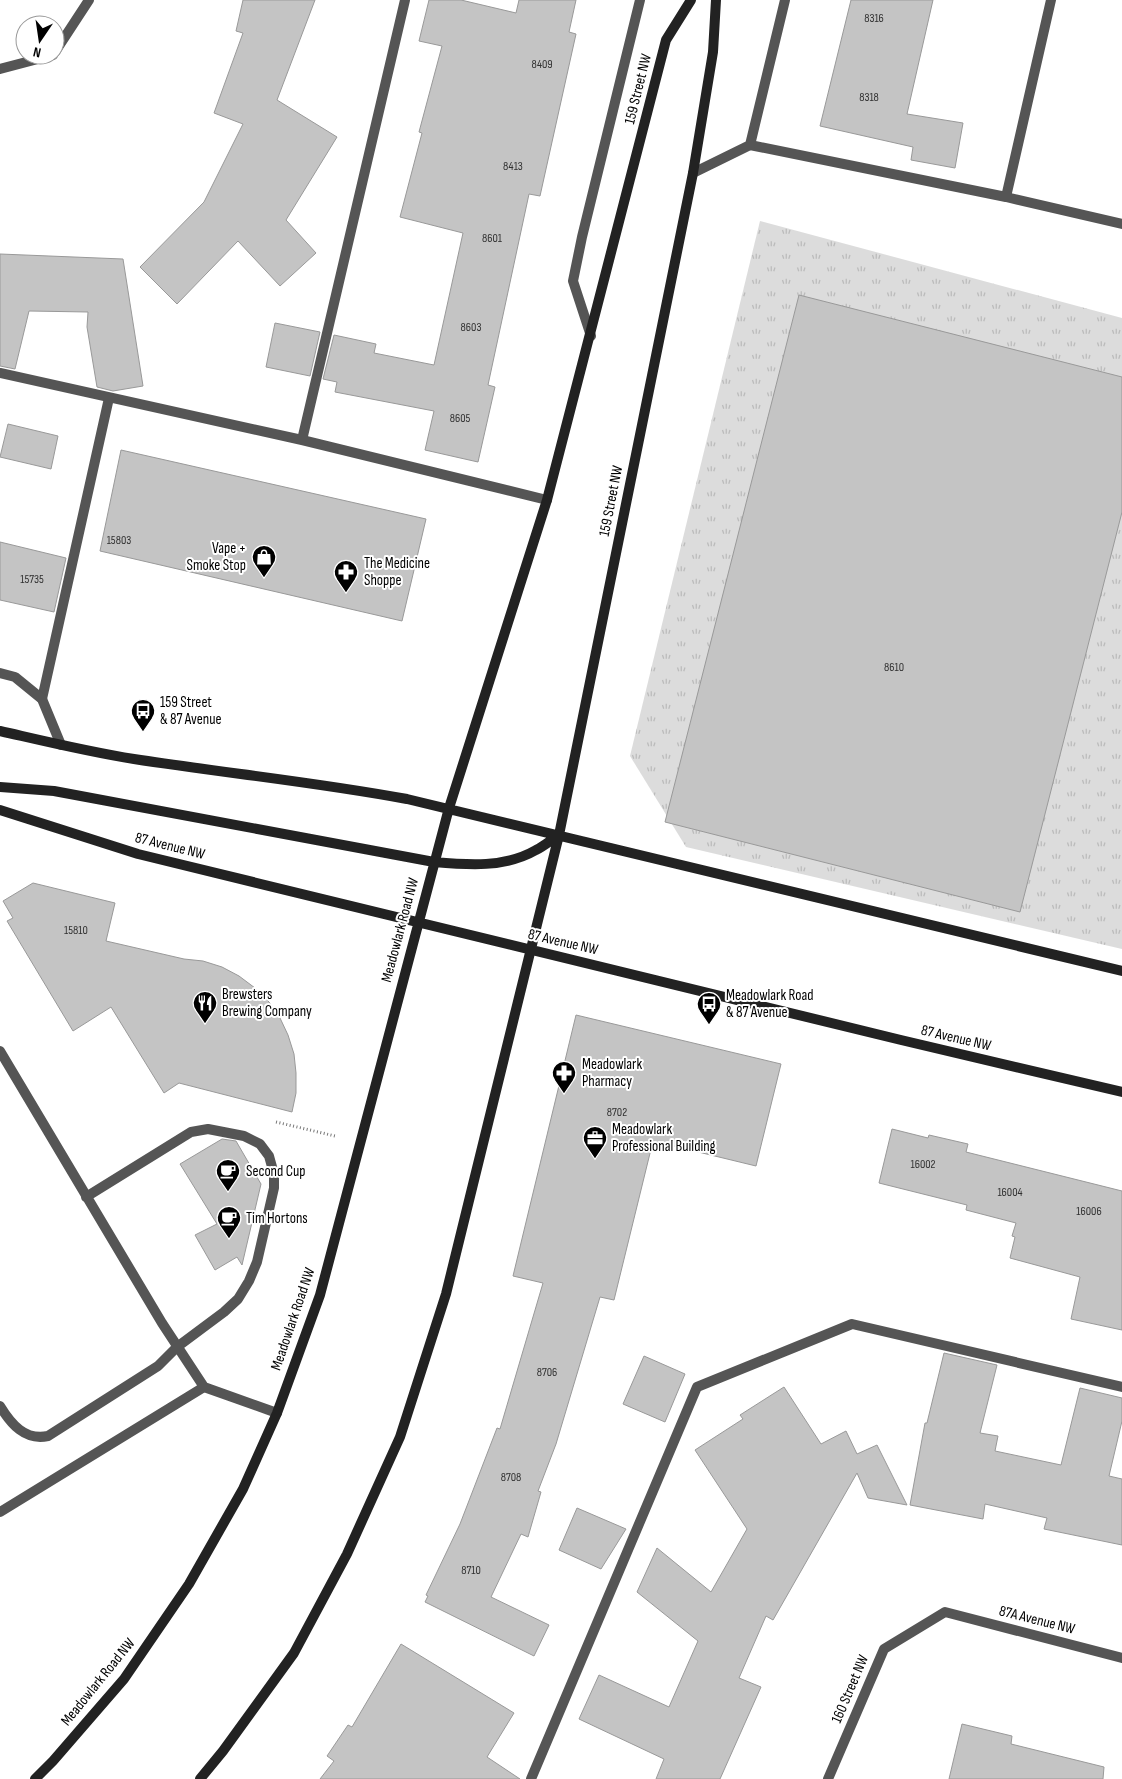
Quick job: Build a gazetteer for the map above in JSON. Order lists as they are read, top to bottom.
{
  "streets": {
    "main road": ["159 Street NW", "87 Avenue NW", "Meadowlark Road NW"],
    "street": ["87A Avenue NW", "160 Street NW"]
  },
  "crossings": [
    ["159 Street NW", "Meadowlark Road NW"],
    ["87 Avenue NW", "Meadowlark Road NW"],
    ["87A Avenue NW", "160 Street NW"]
  ],
  "places": {
    "shop": ["Vape + Smoke Stop"],
    "pharmacy": ["The Medicine Shoppe", "Meadowlark Pharmacy"],
    "bus stop": ["159 Street & 87 Avenue", "Meadowlark Road & 87 Avenue"],
    "restaurant": ["Brewsters Brewing Company"],
    "office": ["Meadowlark Professional Building"],
    "cafe": ["Second Cup", "Tim Hortons"]
  },
  "house_numbers": [
    "8316",
    "8409",
    "8318",
    "8413",
    "8601",
    "8603",
    "8605",
    "15803",
    "15735",
    "8610",
    "15810",
    "8702",
    "16002",
    "16004",
    "16006",
    "8706",
    "8708",
    "8710"
  ],
  "north": "bottom"
}
